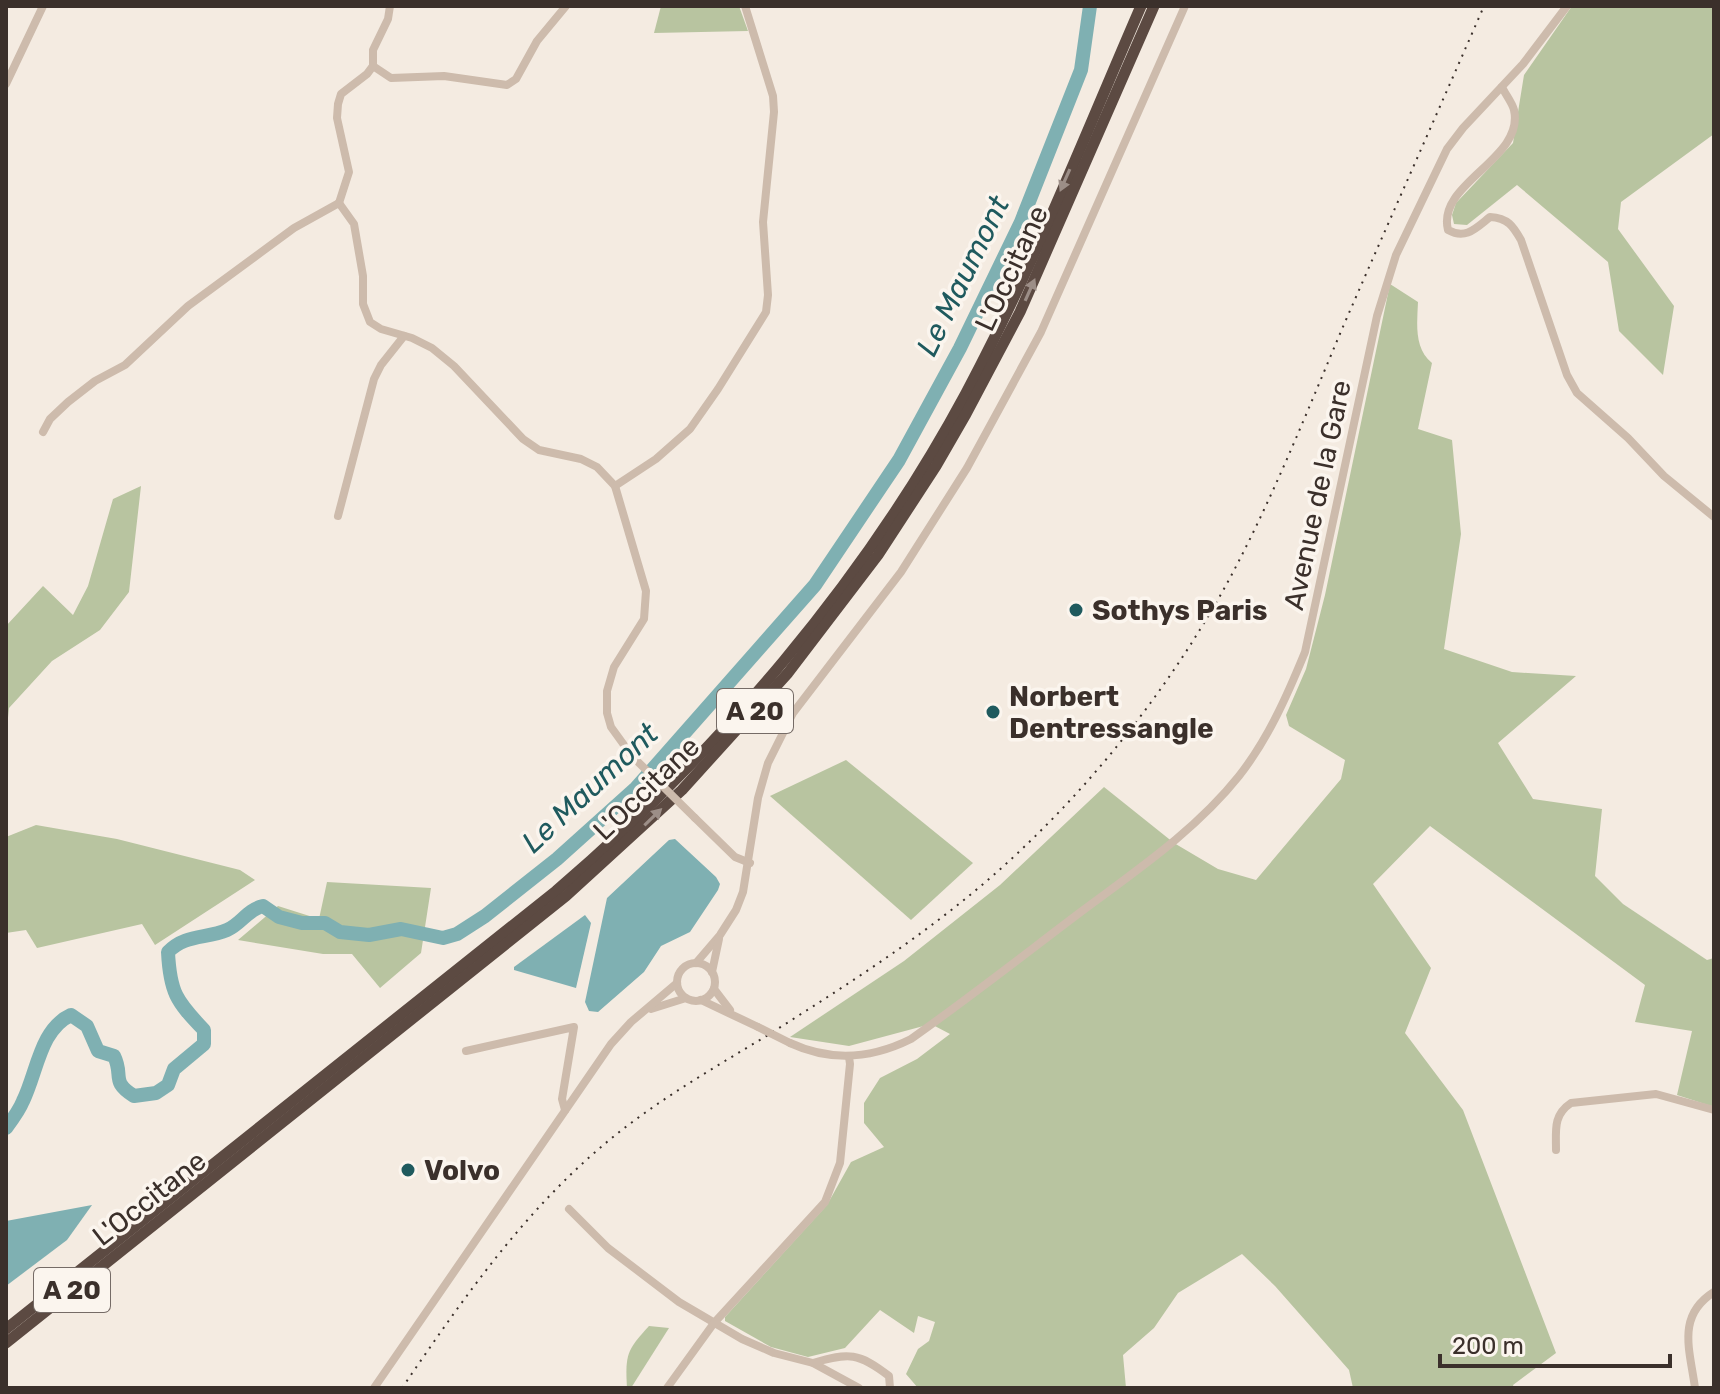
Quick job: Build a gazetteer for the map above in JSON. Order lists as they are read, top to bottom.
{
  "streets": {
    "highway": ["L'Occitane", "A 20"],
    "street": ["Avenue de la Gare"]
  },
  "water": ["Le Maumont"],
  "places": ["Sothys Paris", "Norbert Dentressangle", "Volvo"],
  "scale_bar": "200 m"
}
